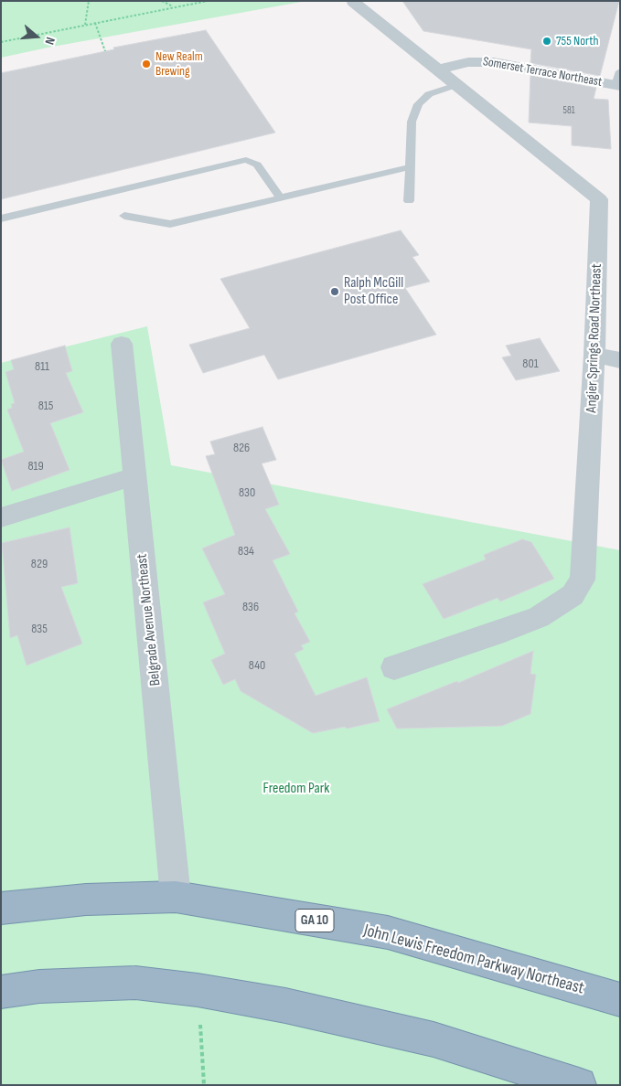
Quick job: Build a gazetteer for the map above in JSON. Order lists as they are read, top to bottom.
{
  "streets": {
    "highway": ["GA 10", "John Lewis Freedom Parkway Northeast"],
    "street": ["Somerset Terrace Northeast", "Angier Springs Road Northeast", "Belgrade Avenue Northeast"]
  },
  "crossings": [
    ["Somerset Terrace Northeast", "Angier Springs Road Northeast"],
    ["Belgrade Avenue Northeast", "John Lewis Freedom Parkway Northeast"]
  ],
  "parks": ["Freedom Park"],
  "places": ["755 North", "New Realm Brewing", "Ralph McGill Post Office"],
  "house_numbers": [
    "581",
    "801",
    "811",
    "815",
    "826",
    "819",
    "830",
    "834",
    "829",
    "836",
    "835",
    "840"
  ],
  "north": "right"
}
